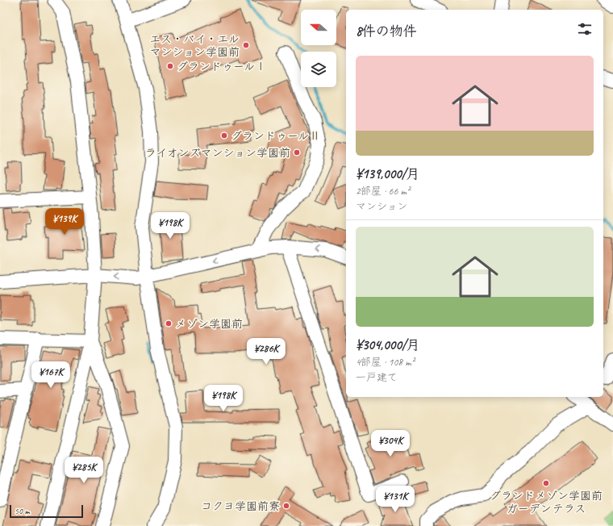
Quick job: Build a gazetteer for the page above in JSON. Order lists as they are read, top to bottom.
{
  "places": [
    "エス・バイ・エル マンション学園前",
    "グランドゥールⅠ",
    "グランドゥールⅡ",
    "ライオンズマンション学園前",
    "メゾン学園前",
    "グランドメゾン学園前 ガーデンテラス",
    "コクヨ学園前寮"
  ],
  "scale_bar": "50 m",
  "north": "left",
  "page": {
    "heading": "8件の物件",
    "list": [
      {
        "name": "¥139,000/月",
        "note": "2部屋 · 66 m² · マンション"
      },
      {
        "name": "¥304,000/月",
        "note": "4部屋 · 108 m² · 一戸建て"
      }
    ],
    "price": [
      "¥139K",
      "¥198K",
      "¥286K",
      "¥167K",
      "¥198K",
      "¥304K",
      "¥285K",
      "¥131K"
    ],
    "scale": "50 m"
  }
}
